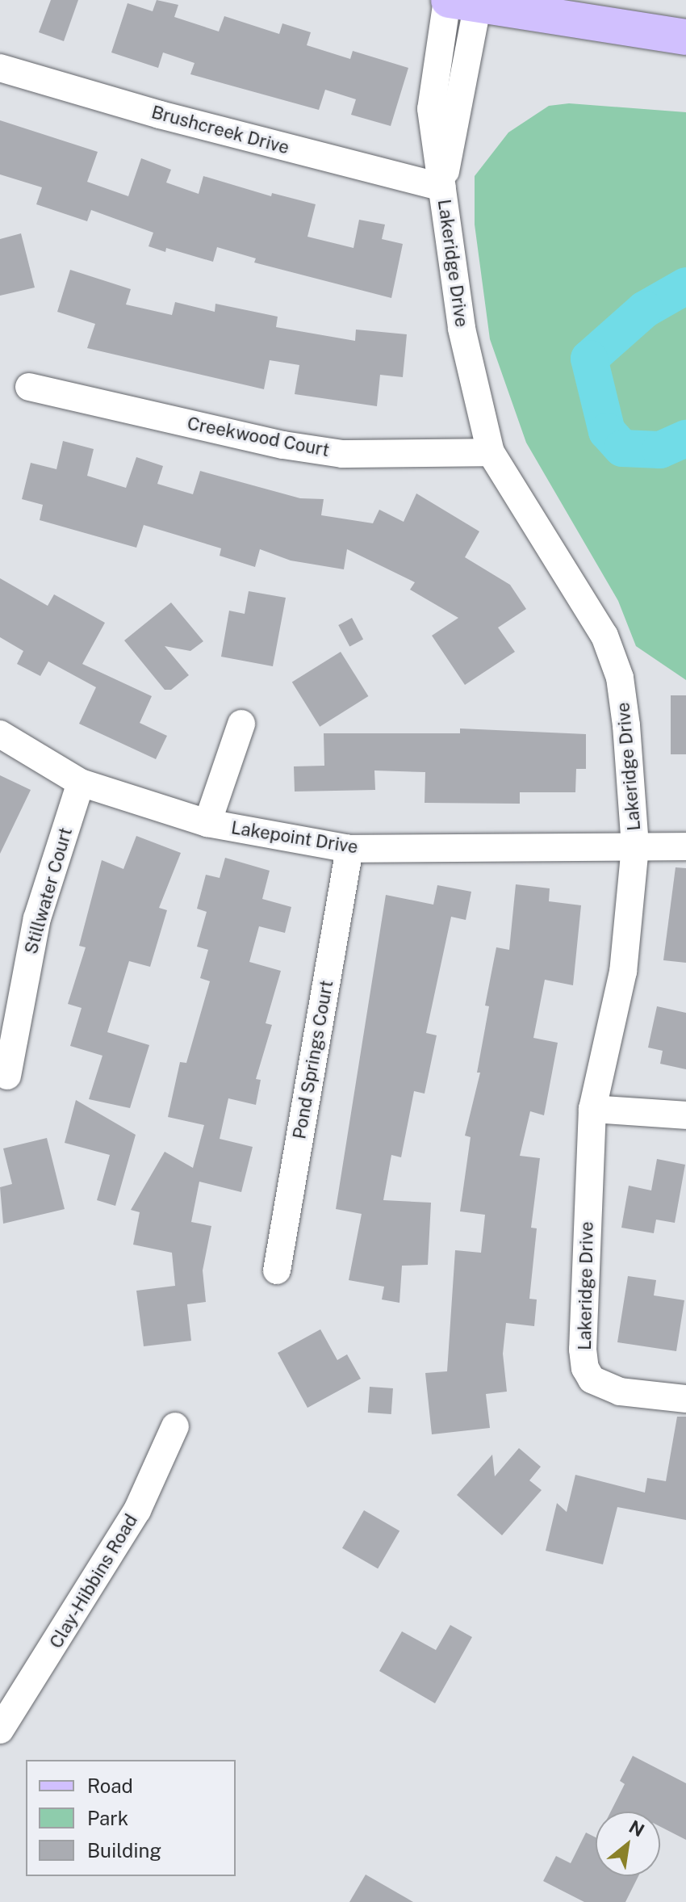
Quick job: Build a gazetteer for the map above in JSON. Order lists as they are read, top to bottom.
{
  "streets": {
    "street": [
      "Brushcreek Drive",
      "Lakeridge Drive",
      "Creekwood Court",
      "Lakepoint Drive",
      "Stillwater Court",
      "Pond Springs Court",
      "Clay-Hibbins Road"
    ]
  },
  "crossings": [
    ["Brushcreek Drive", "Lakeridge Drive"],
    ["Lakeridge Drive", "Creekwood Court"],
    ["Lakeridge Drive", "Lakepoint Drive"],
    ["Lakepoint Drive", "Stillwater Court"],
    ["Lakepoint Drive", "Pond Springs Court"]
  ],
  "legend": ["Road", "Park", "Building"],
  "north": "top right"
}
